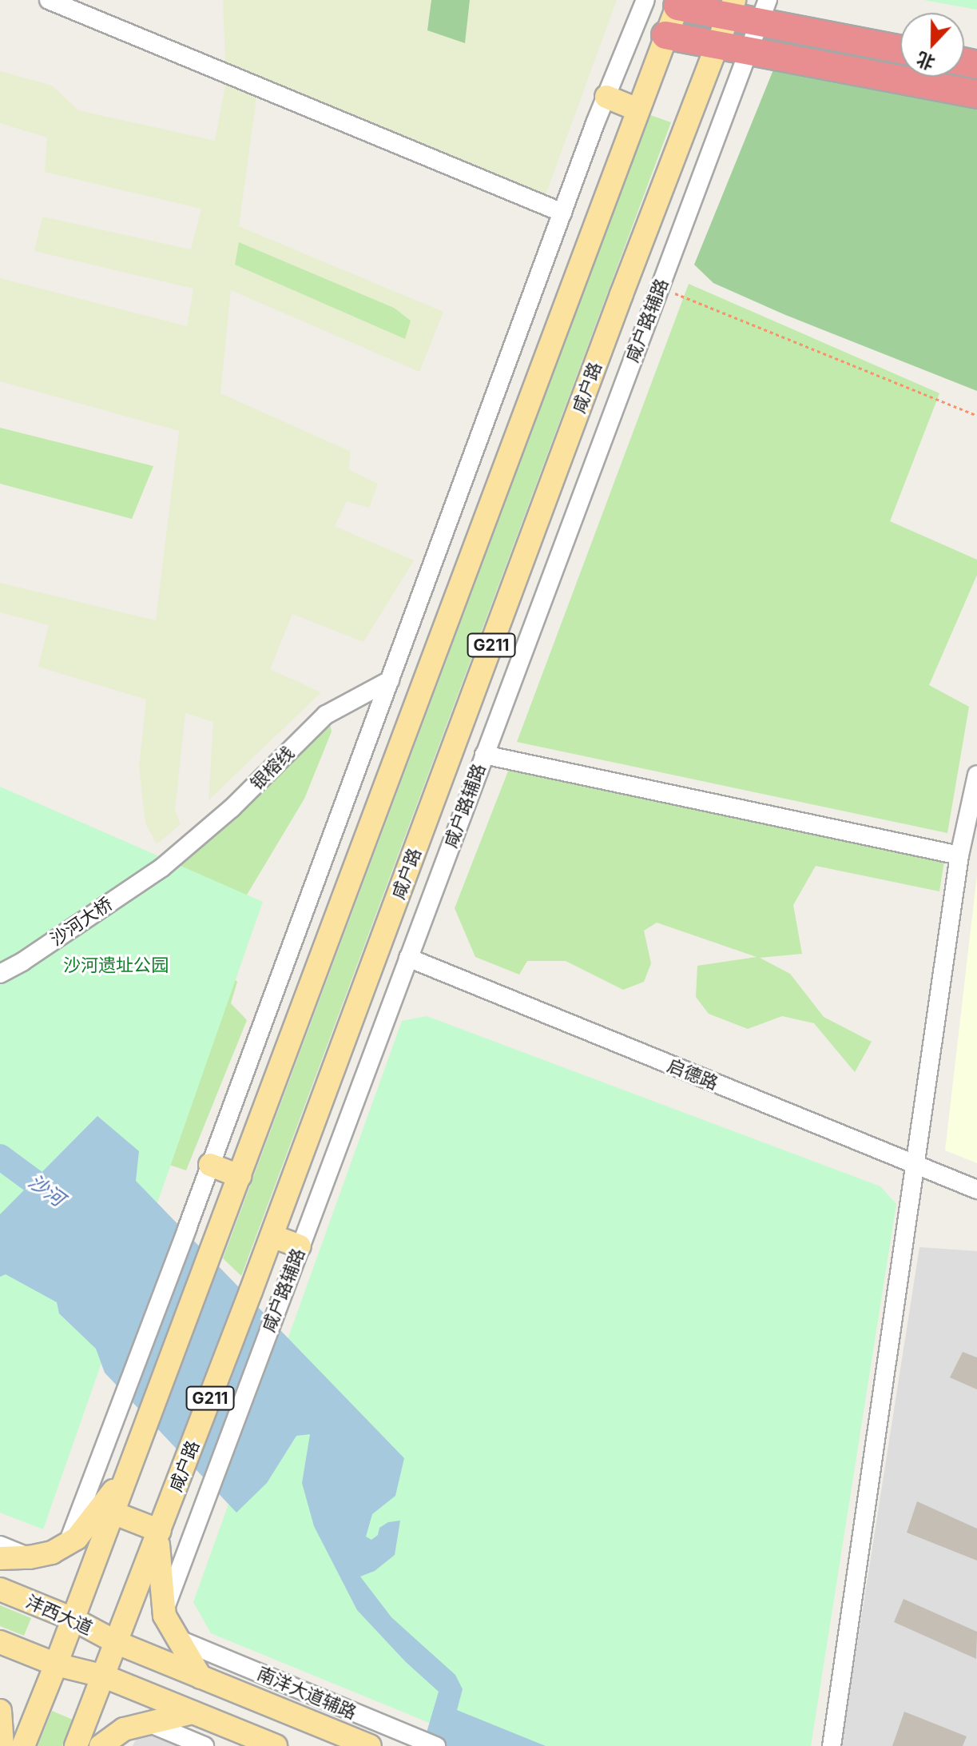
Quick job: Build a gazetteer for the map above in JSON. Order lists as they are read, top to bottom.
{
  "streets": {
    "main road": ["咸户路", "G211", "沣西大道"],
    "street": [
      "咸户路辅路",
      "银榕线",
      "沙河大桥",
      "启德路",
      "南洋大道辅路"
    ]
  },
  "crossings": [
    ["咸户路辅路", "启德路"],
    ["咸户路", "沣西大道"],
    ["G211", "沣西大道"],
    ["银榕线", "沙河大桥"]
  ],
  "water": ["沙河"],
  "parks": ["沙河遗址公园"],
  "north": "bottom"
}
